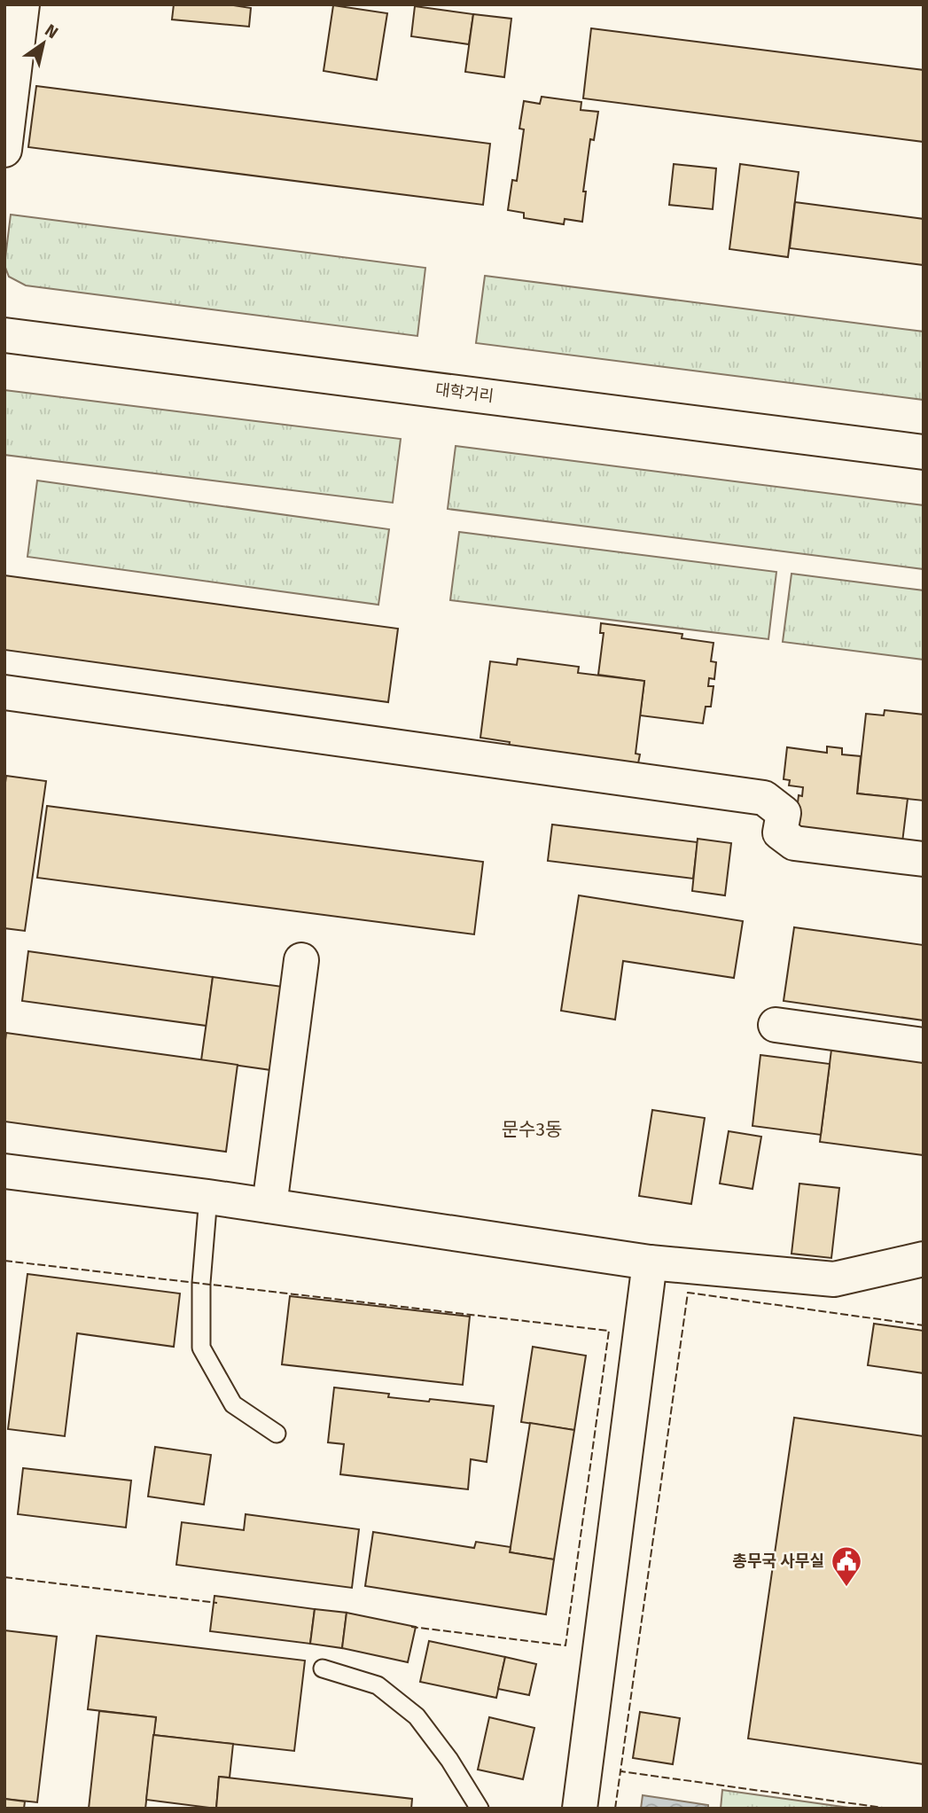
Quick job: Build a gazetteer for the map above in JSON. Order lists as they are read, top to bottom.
{
  "streets": {
    "street": ["대학거리"]
  },
  "districts": ["문수3동"],
  "places": {
    "public building": ["총무국 사무실"]
  },
  "north": "top right"
}
